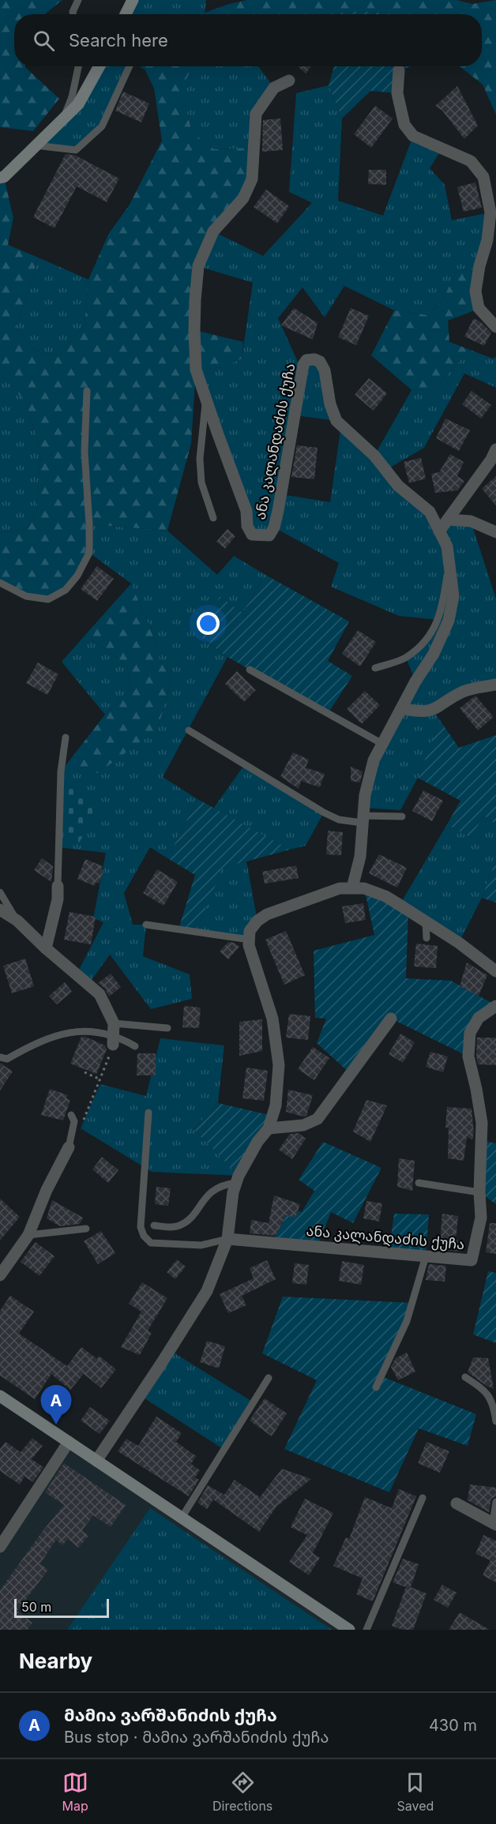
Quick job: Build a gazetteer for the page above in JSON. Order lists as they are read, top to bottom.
{
  "streets": {
    "street": ["ანა კალანდაძის ქუჩა"]
  },
  "scale_bar": "50 m",
  "page": {
    "search": "Search here",
    "pins": "A",
    "scale": "50 m",
    "heading": "Nearby",
    "list": [
      {
        "mark": "A",
        "name": "მამია ვარშანიძის ქუჩა",
        "note": "Bus stop · მამია ვარშანიძის ქუჩა",
        "value": "430 m"
      }
    ],
    "nav": ["Map", "Directions", "Saved"]
  }
}
